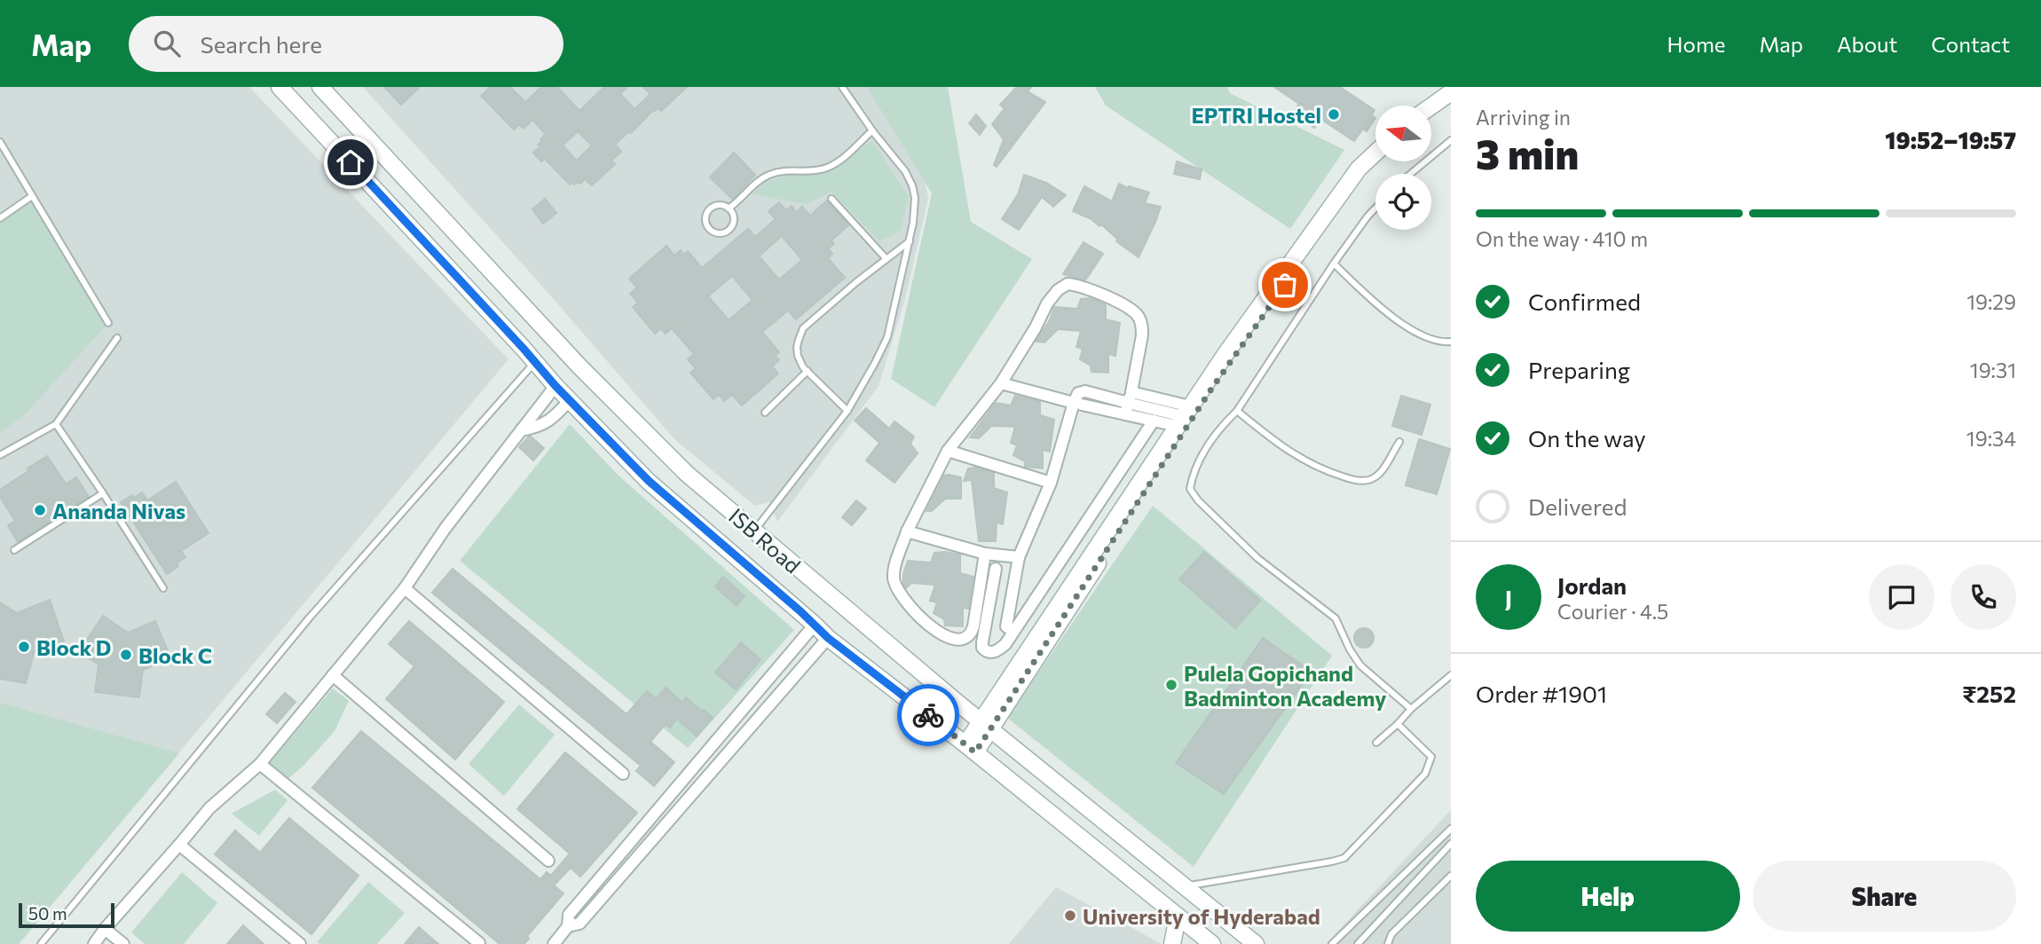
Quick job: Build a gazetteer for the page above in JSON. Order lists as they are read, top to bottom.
{
  "streets": {
    "main road": ["ISB Road"]
  },
  "places": [
    "EPTRI Hostel",
    "Ananda Nivas",
    "Block D",
    "Block C",
    "Pulela Gopichand Badminton Academy",
    "University of Hyderabad"
  ],
  "scale_bar": "50 m",
  "north": "left",
  "page": {
    "header": "Map",
    "search": "Search here",
    "nav": [
      "Home",
      "Map",
      "About",
      "Contact"
    ],
    "heading": ["3 min", "Arriving in", "19:52–19:57"],
    "panel": [
      "Jordan",
      "Courier · 4.5",
      "Order #1901",
      "₹252"
    ],
    "bar": "On the way · 410 m",
    "list": [
      ["Confirmed", "19:29"],
      ["Preparing", "19:31"],
      ["On the way", "19:34"],
      "Delivered"
    ],
    "round": "J",
    "buttons": ["Help", "Share"],
    "scale": "50 m"
  }
}
